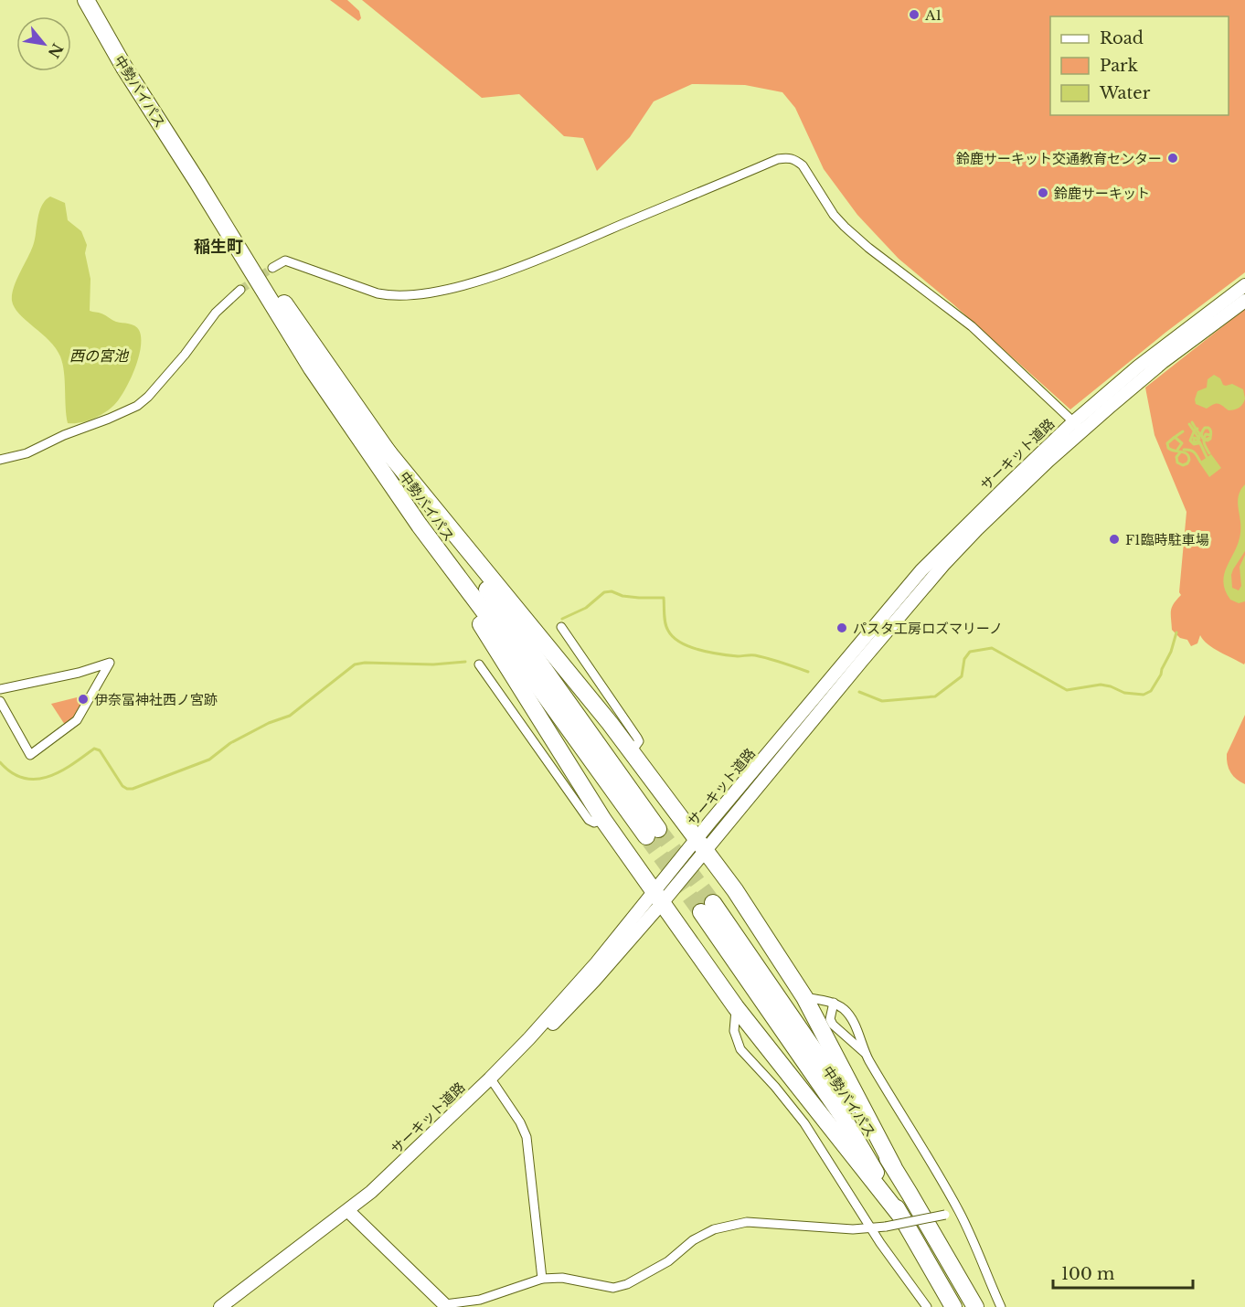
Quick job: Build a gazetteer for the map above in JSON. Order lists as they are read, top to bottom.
{
  "streets": {
    "highway": ["中勢バイパス"],
    "street": ["サーキット道路"]
  },
  "districts": ["稲生町"],
  "water": ["西の宮池"],
  "places": [
    "A1",
    "鈴鹿サーキット交通教育センター",
    "鈴鹿サーキット",
    "F1臨時駐車場",
    "パスタ工房ロズマリーノ",
    "伊奈冨神社西ノ宮跡"
  ],
  "legend": ["Road", "Park", "Water"],
  "scale_bar": "100 m",
  "north": "bottom right"
}
